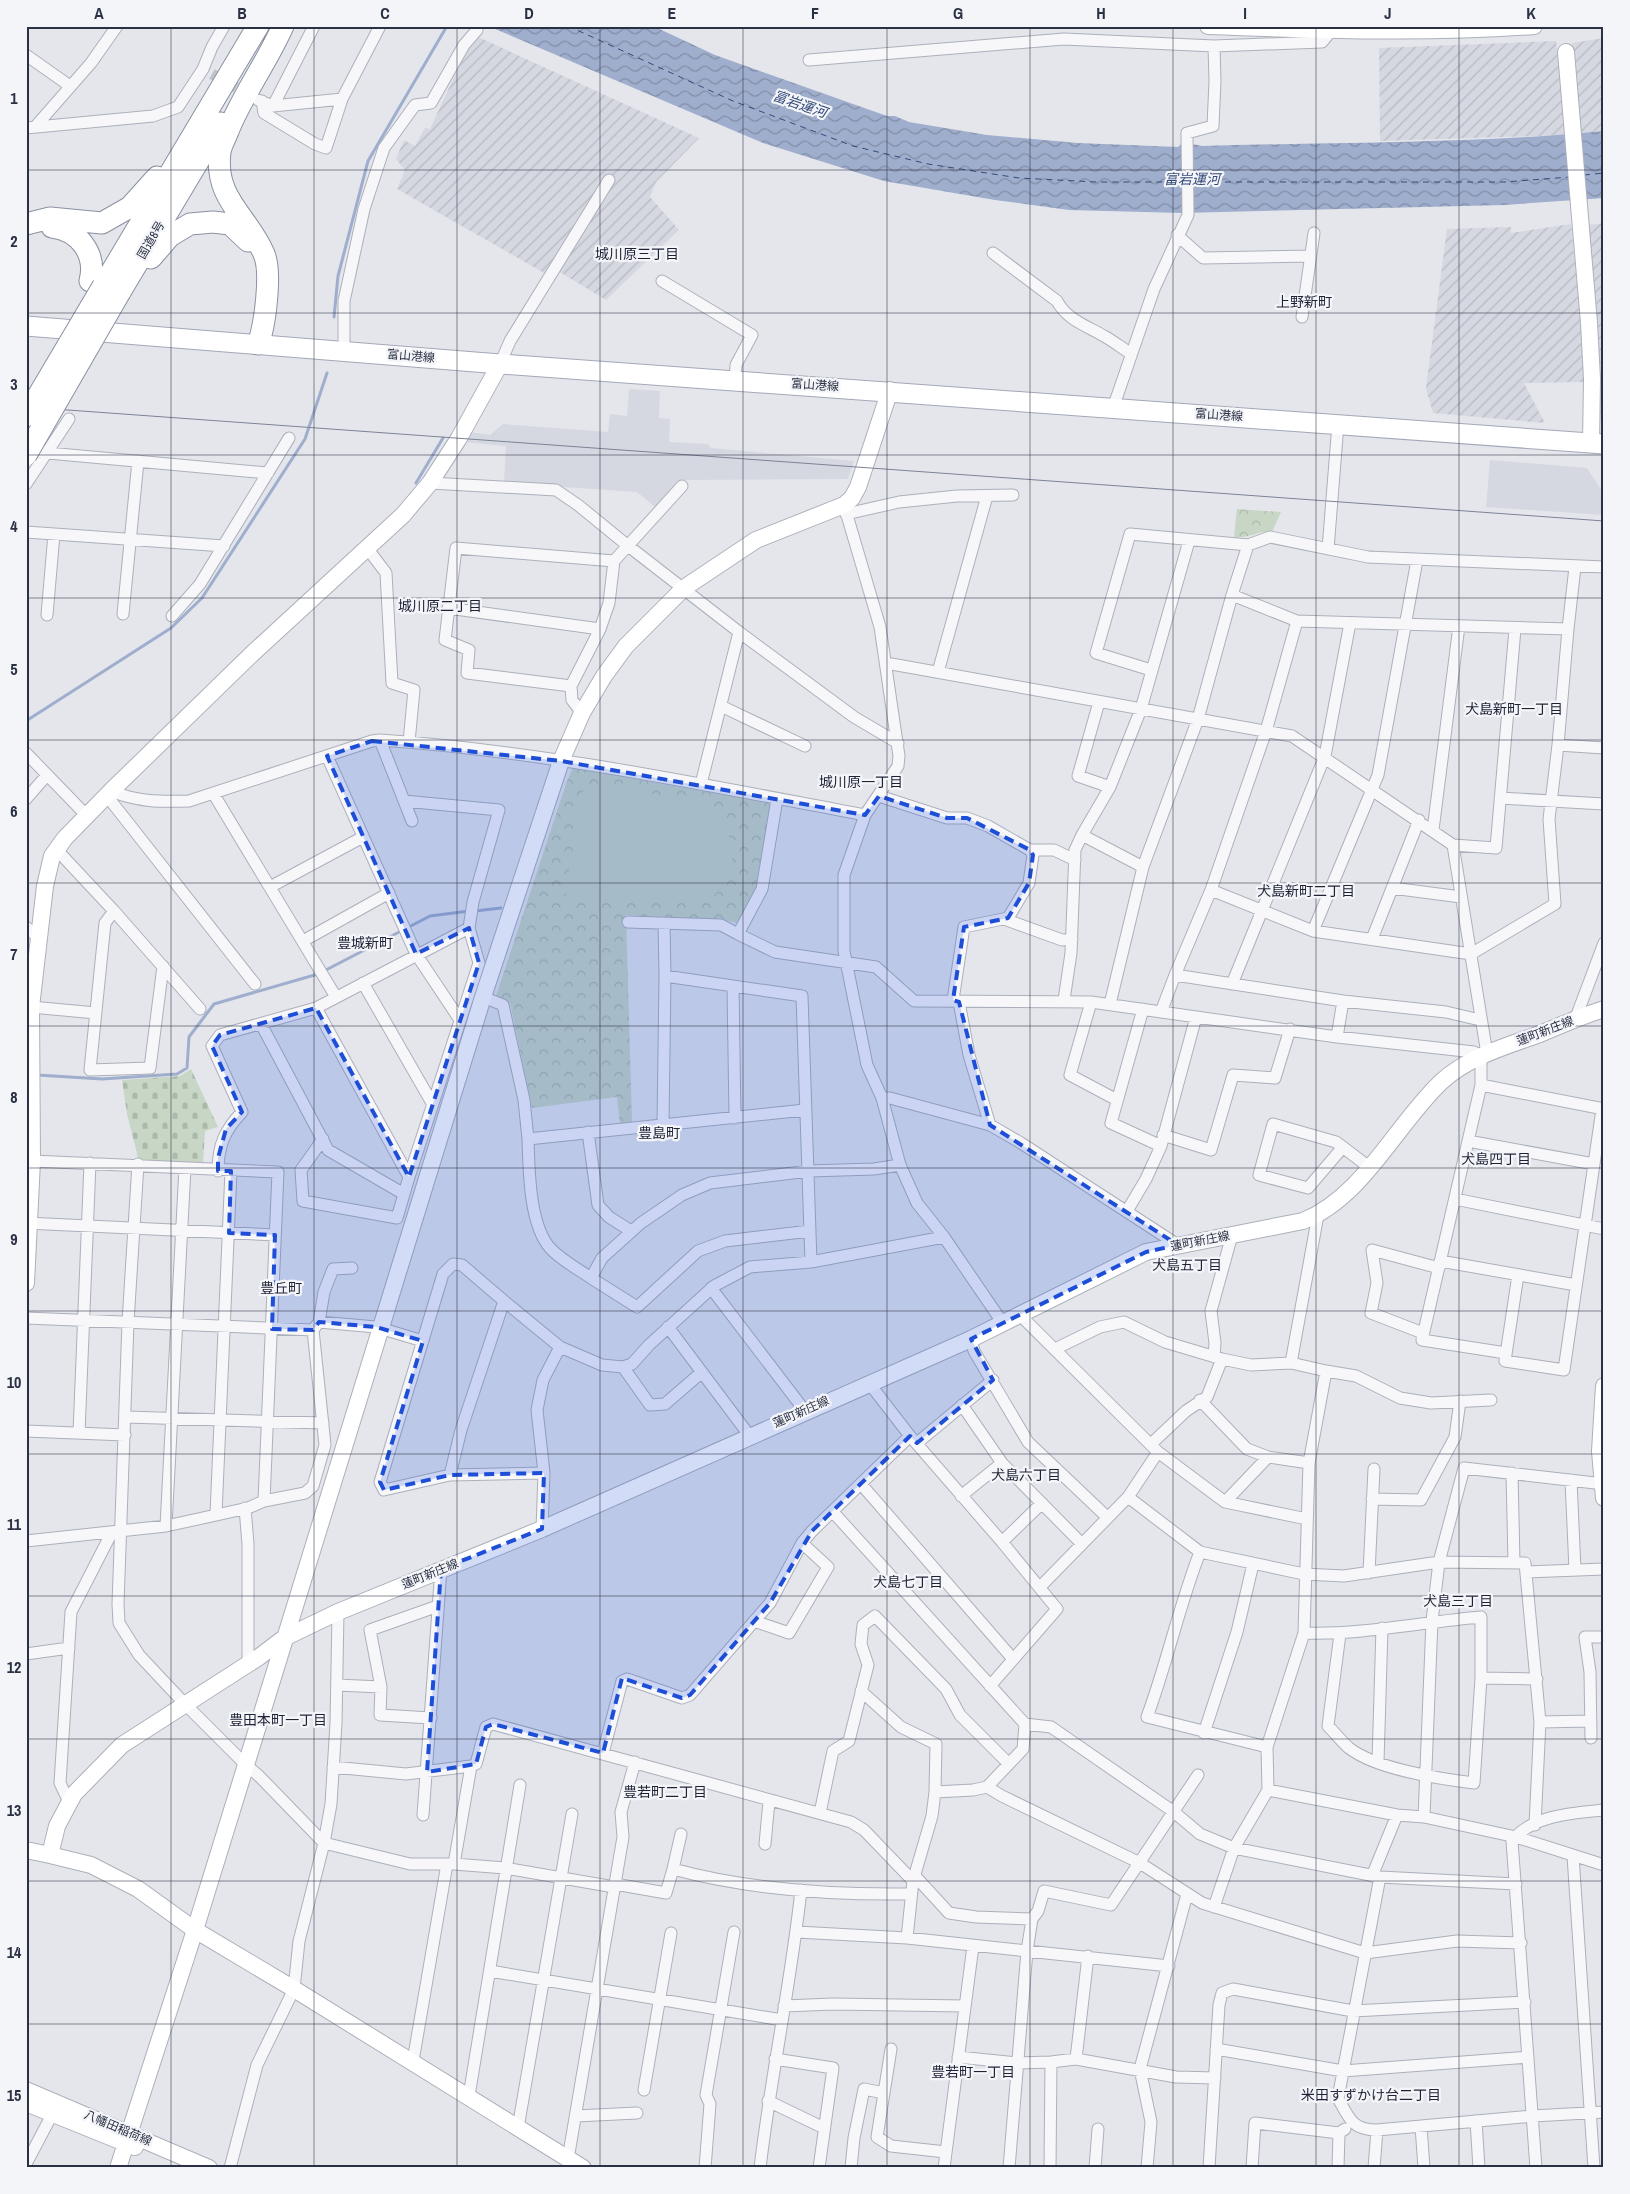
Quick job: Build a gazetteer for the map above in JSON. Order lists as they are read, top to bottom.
{
  "streets": {
    "highway": ["国道8号"],
    "main road": ["富山港線"],
    "street": ["蓮町新庄線", "八幡田稲荷線"]
  },
  "districts": [
    "城川原三丁目",
    "上野新町",
    "城川原二丁目",
    "犬島新町一丁目",
    "城川原一丁目",
    "犬島新町二丁目",
    "豊城新町",
    "豊島町",
    "犬島四丁目",
    "犬島五丁目",
    "豊丘町",
    "犬島六丁目",
    "犬島七丁目",
    "犬島三丁目",
    "豊田本町一丁目",
    "豊若町二丁目",
    "豊若町一丁目",
    "米田すずかけ台二丁目"
  ],
  "water": ["富岩運河"],
  "grid": {
    "columns": [
      "A",
      "B",
      "C",
      "D",
      "E",
      "F",
      "G",
      "H",
      "I",
      "J",
      "K"
    ],
    "rows": [
      "1",
      "2",
      "3",
      "4",
      "5",
      "6",
      "7",
      "8",
      "9",
      "10",
      "11",
      "12",
      "13",
      "14",
      "15"
    ]
  }
}
